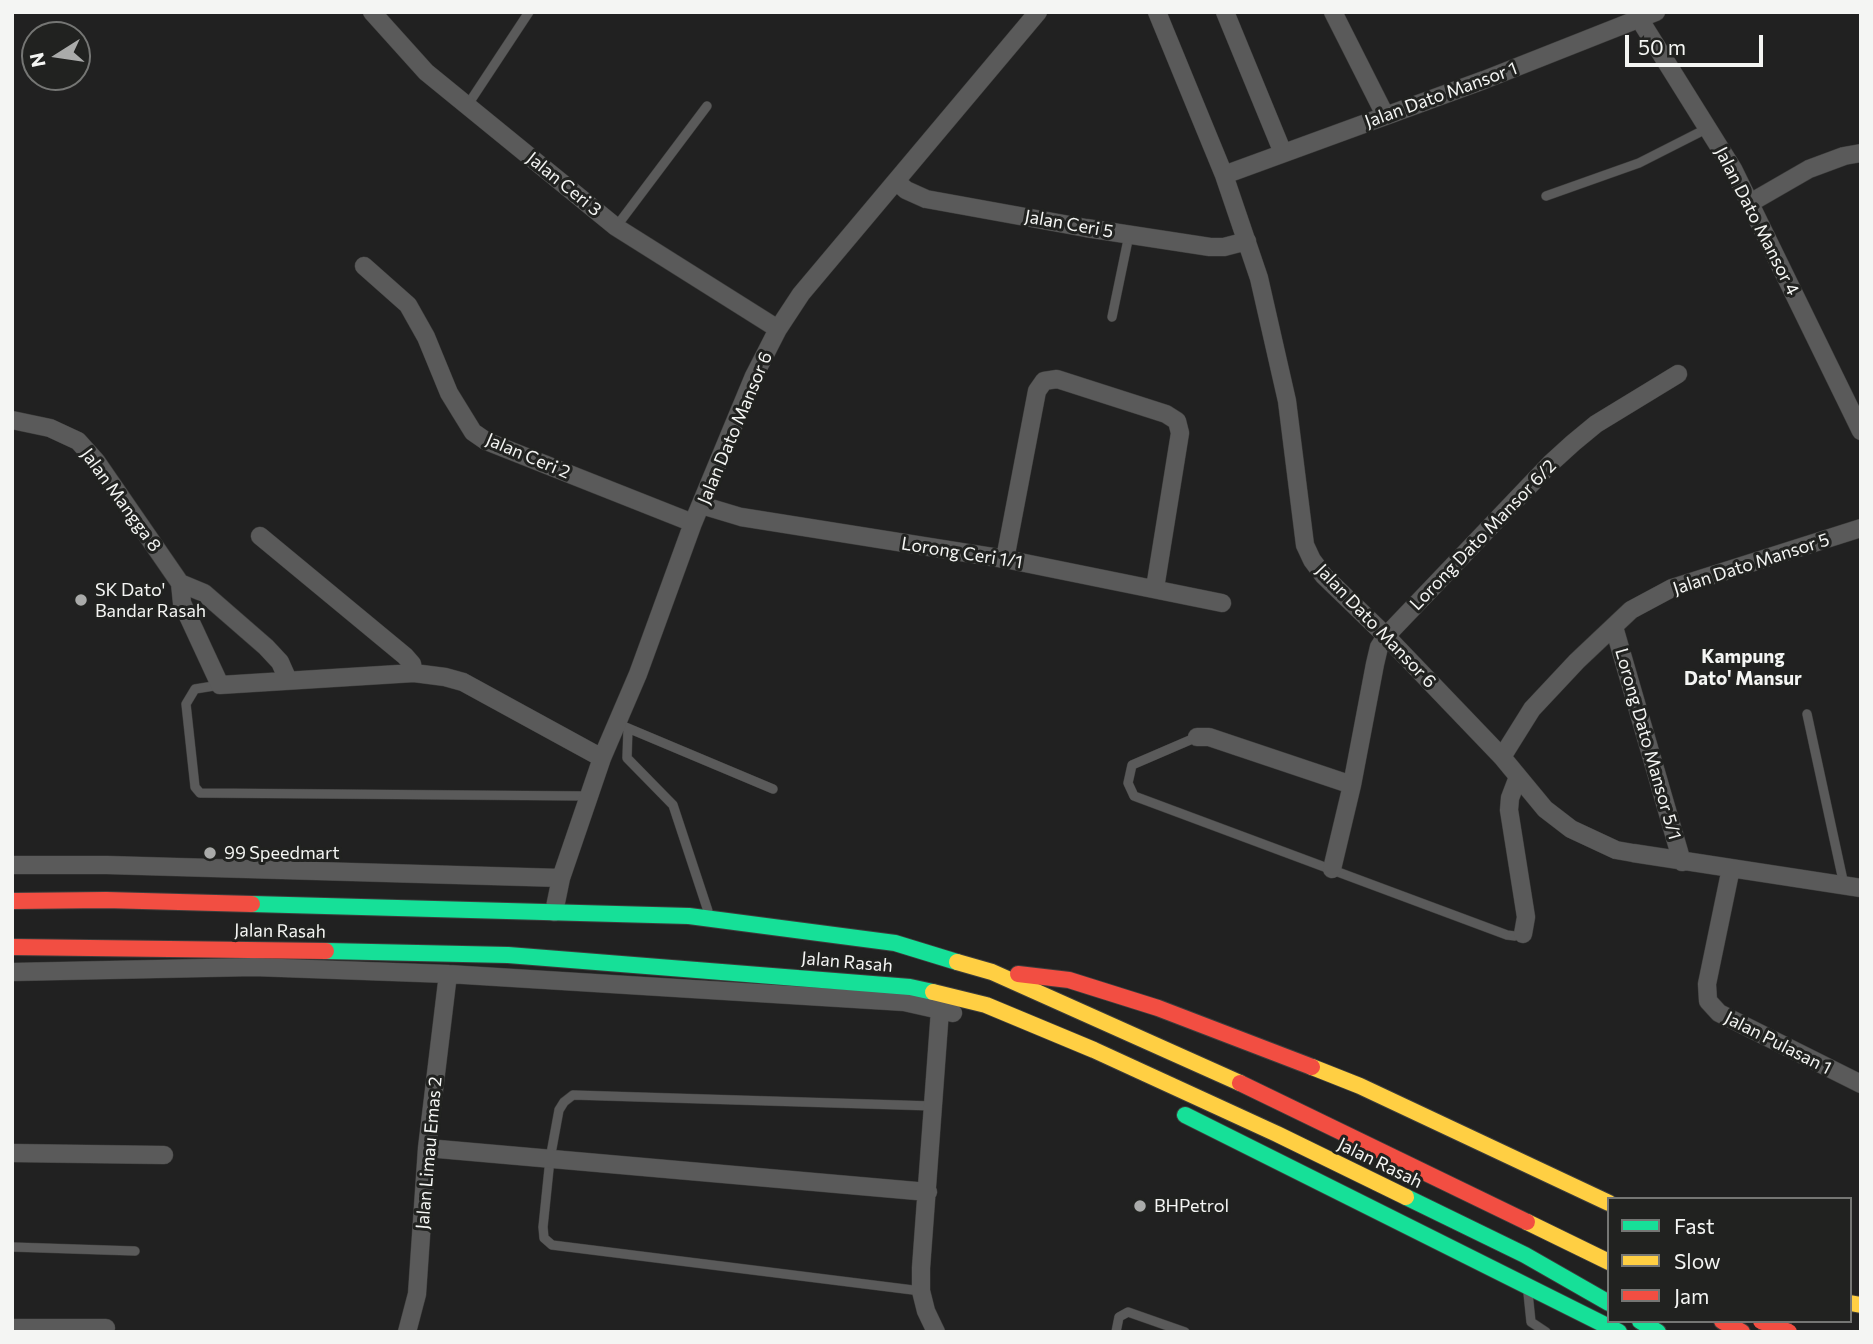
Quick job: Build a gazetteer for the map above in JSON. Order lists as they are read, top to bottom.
{
  "streets": {
    "highway": ["Jalan Rasah"],
    "street": [
      "Jalan Dato Mansor 1",
      "Jalan Ceri 3",
      "Jalan Dato Mansor 4",
      "Jalan Ceri 5",
      "Jalan Dato Mansor 6",
      "Jalan Ceri 2",
      "Jalan Mangga 8",
      "Lorong Dato Mansor 6/2",
      "Lorong Ceri 1/1",
      "Jalan Dato Mansor 5",
      "Lorong Dato Mansor 5/1",
      "Jalan Pulasan 1",
      "Jalan Limau Emas 2"
    ]
  },
  "crossings": [
    ["Jalan Dato Mansor 1", "Jalan Dato Mansor 4"],
    ["Jalan Dato Mansor 1", "Jalan Dato Mansor 6"],
    ["Jalan Ceri 3", "Jalan Dato Mansor 6"],
    ["Jalan Ceri 5", "Jalan Dato Mansor 6"],
    ["Jalan Dato Mansor 6", "Jalan Ceri 2"],
    ["Jalan Dato Mansor 6", "Lorong Dato Mansor 6/2"],
    ["Jalan Dato Mansor 6", "Lorong Ceri 1/1"],
    ["Jalan Dato Mansor 6", "Jalan Dato Mansor 5"],
    ["Jalan Dato Mansor 6", "Lorong Dato Mansor 5/1"],
    ["Jalan Dato Mansor 6", "Jalan Rasah"],
    ["Jalan Dato Mansor 6", "Jalan Pulasan 1"],
    ["Jalan Dato Mansor 5", "Lorong Dato Mansor 5/1"]
  ],
  "districts": ["Kampung Dato' Mansur"],
  "places": ["SK Dato' Bandar Rasah", "99 Speedmart", "BHPetrol"],
  "legend": ["Fast", "Slow", "Jam"],
  "scale_bar": "50 m",
  "north": "left"
}
